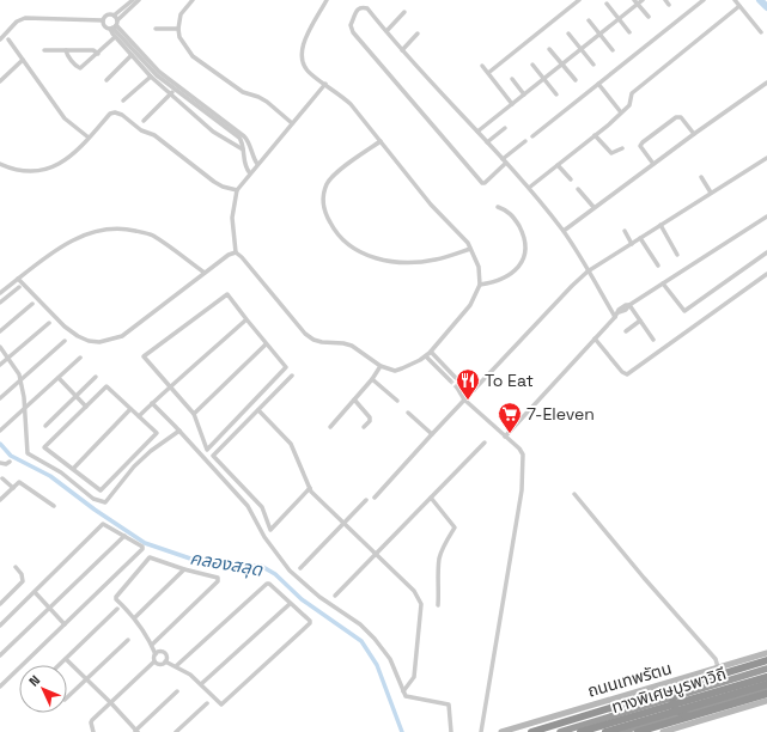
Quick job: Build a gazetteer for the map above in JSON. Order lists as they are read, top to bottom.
{
  "streets": {
    "highway": ["ถนนเทพรัตน", "ทางพิเศษบูรพาวิถี"]
  },
  "water": ["คลองสลุด"],
  "places": {
    "restaurant": ["To Eat"],
    "supermarket": ["7-Eleven"]
  },
  "north": "top left"
}
